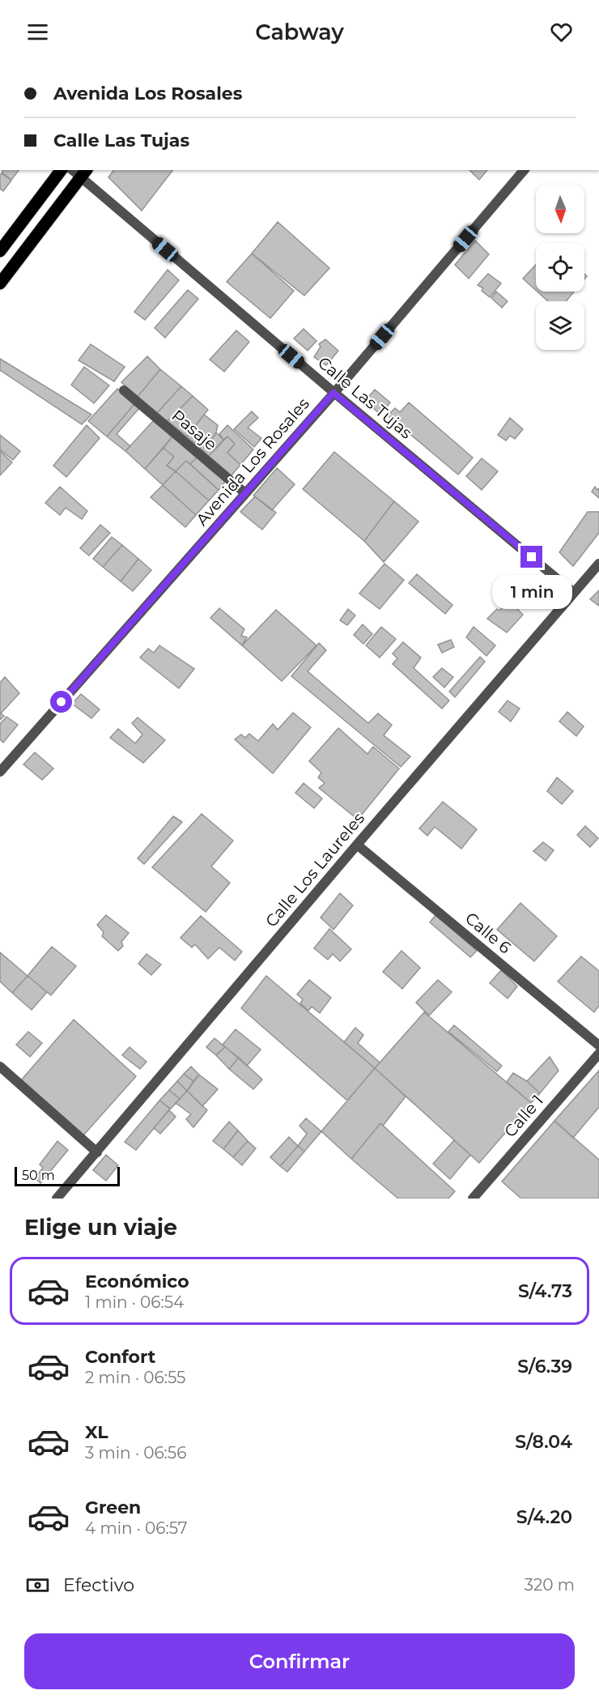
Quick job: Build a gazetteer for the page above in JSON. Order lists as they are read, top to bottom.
{
  "streets": {
    "street": [
      "Calle Las Tujas",
      "Pasaje",
      "Avenida Los Rosales",
      "Calle Los Laureles",
      "Calle 6",
      "Calle 1"
    ]
  },
  "crossings": [
    ["Calle Las Tujas", "Avenida Los Rosales"],
    ["Calle Las Tujas", "Calle Los Laureles"],
    ["Pasaje", "Avenida Los Rosales"],
    ["Calle Los Laureles", "Calle 6"]
  ],
  "scale_bar": "50 m",
  "north": "bottom",
  "page": {
    "header": "Cabway",
    "banner": ["Avenida Los Rosales", "Calle Las Tujas"],
    "bubble": "1 min",
    "scale": "50 m",
    "heading": "Elige un viaje",
    "list": [
      {
        "name": "Económico",
        "note": "1 min · 06:54",
        "value": "S/4.73"
      },
      {
        "name": "Confort",
        "note": "2 min · 06:55",
        "value": "S/6.39"
      },
      {
        "name": "XL",
        "note": "3 min · 06:56",
        "value": "S/8.04"
      },
      {
        "name": "Green",
        "note": "4 min · 06:57",
        "value": "S/4.20"
      }
    ],
    "pay": ["Efectivo", "320 m"],
    "buttons": "Confirmar"
  }
}
